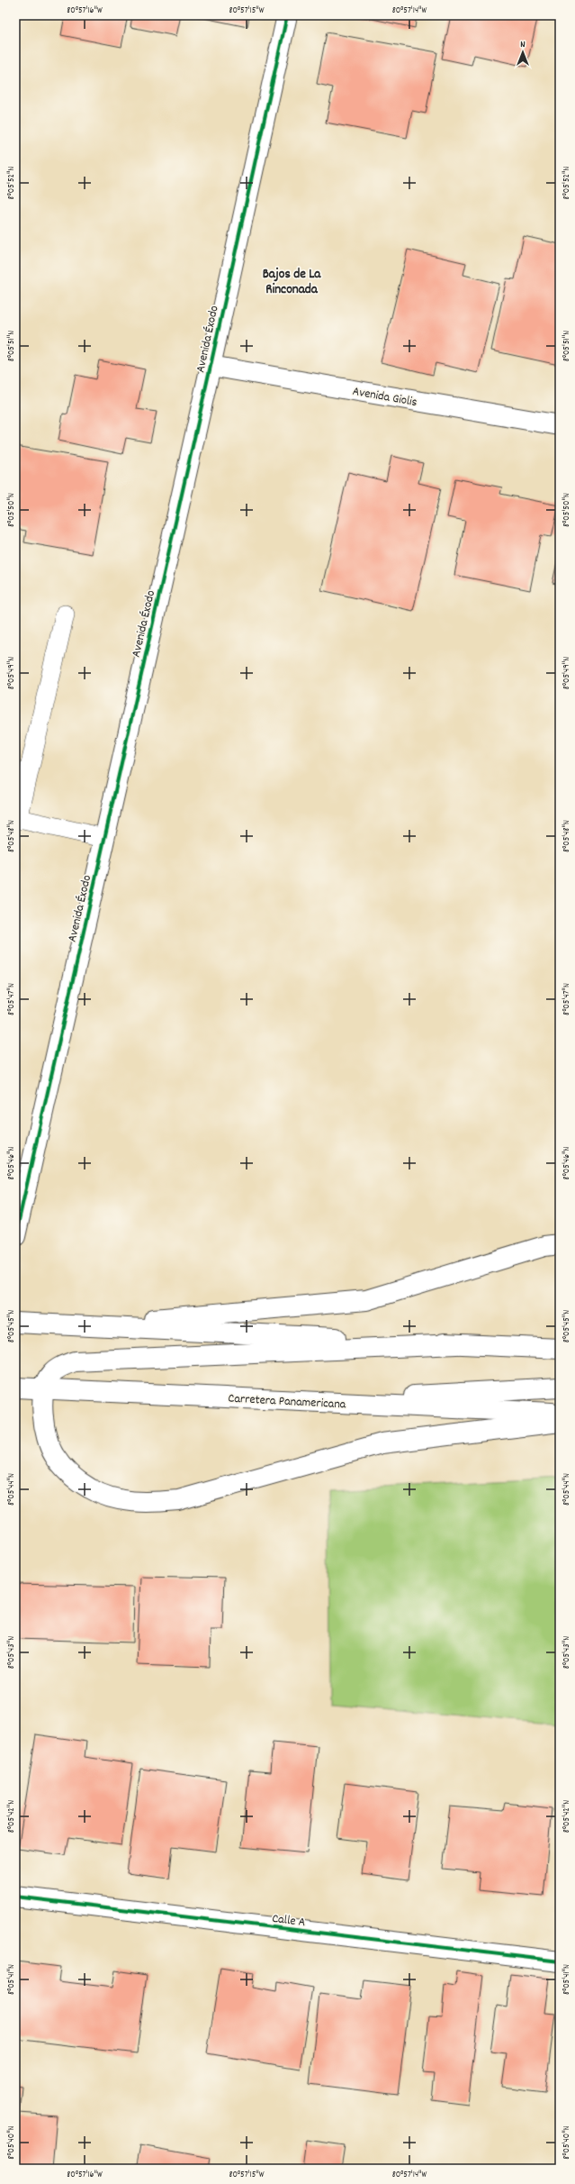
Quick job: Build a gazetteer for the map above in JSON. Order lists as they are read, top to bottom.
{
  "streets": {
    "main road": [
      "Avenida Éxodo",
      "Avenida Giolis",
      "Carretera Panamericana",
      "Calle A"
    ]
  },
  "crossings": [
    ["Avenida Éxodo", "Avenida Giolis"]
  ],
  "districts": ["Bajos de La Rinconada"],
  "north": "top",
  "coordinates": [
    "80°57'16\"W",
    "80°57'15\"W",
    "80°57'14\"W",
    "8°05'52\"N",
    "8°05'51\"N",
    "8°05'50\"N",
    "8°05'49\"N",
    "8°05'48\"N",
    "8°05'47\"N",
    "8°05'46\"N",
    "8°05'45\"N",
    "8°05'44\"N",
    "8°05'43\"N",
    "8°05'42\"N",
    "8°05'41\"N",
    "8°05'40\"N"
  ]
}
